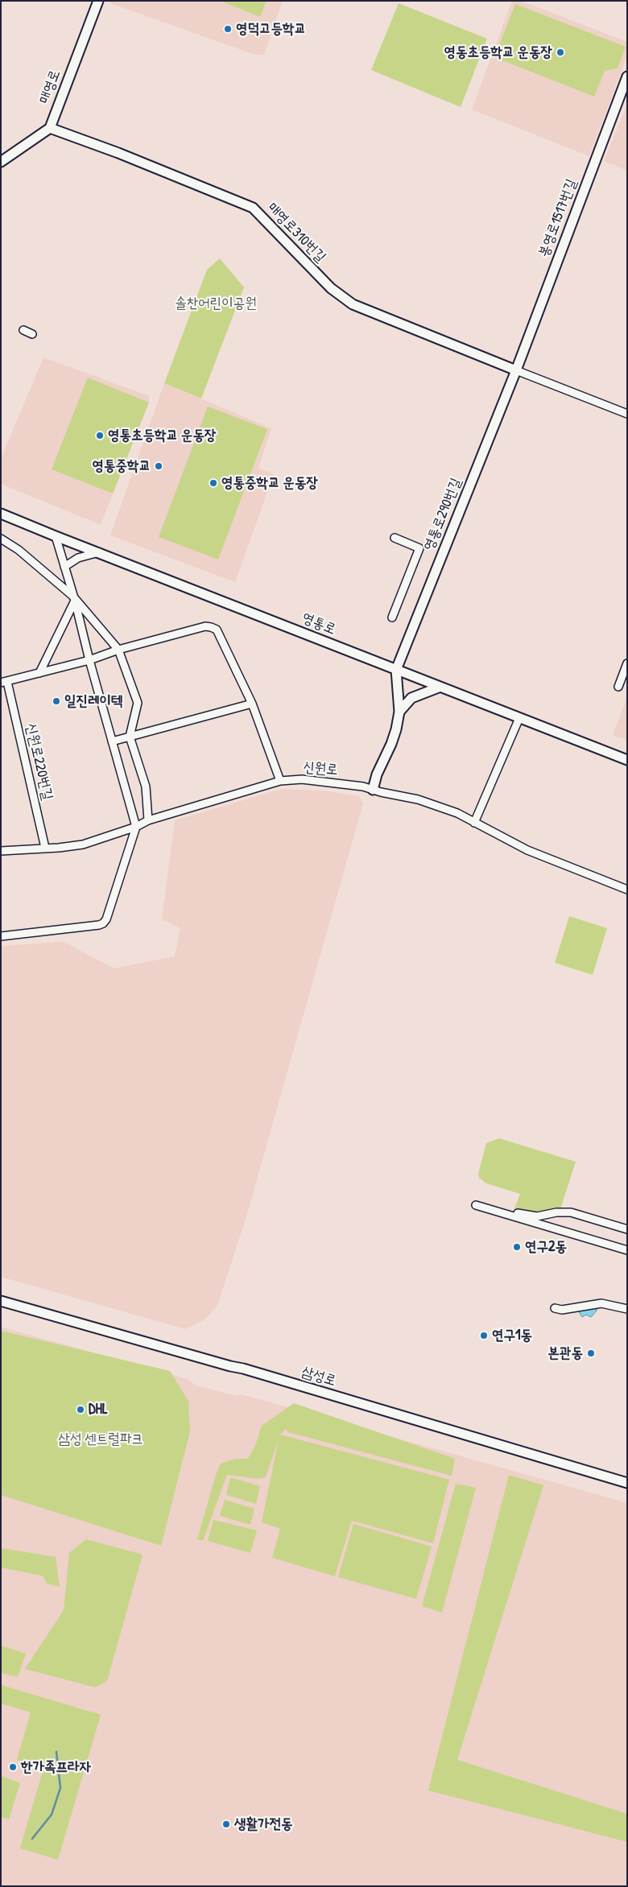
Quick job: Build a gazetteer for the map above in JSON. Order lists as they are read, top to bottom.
{
  "streets": {
    "street": [
      "매영로",
      "봉영로1517번길",
      "매영로310번길",
      "영통로290번길",
      "영통로",
      "신원로220번길",
      "신원로",
      "삼성로"
    ]
  },
  "crossings": [
    ["매영로", "매영로310번길"],
    ["봉영로1517번길", "매영로310번길"],
    ["봉영로1517번길", "영통로290번길"],
    ["매영로310번길", "영통로290번길"],
    ["영통로290번길", "영통로"],
    ["신원로220번길", "신원로"]
  ],
  "parks": ["솔찬어린이공원", "삼성 센트럴파크"],
  "places": [
    "영덕고등학교",
    "영동초등학교 운동장",
    "영통초등학교 운동장",
    "영통중학교",
    "영통중학교 운동장",
    "일진레이텍",
    "연구2동",
    "연구1동",
    "본관동",
    "DHL",
    "한가족프라자",
    "생활가전동"
  ]
}
